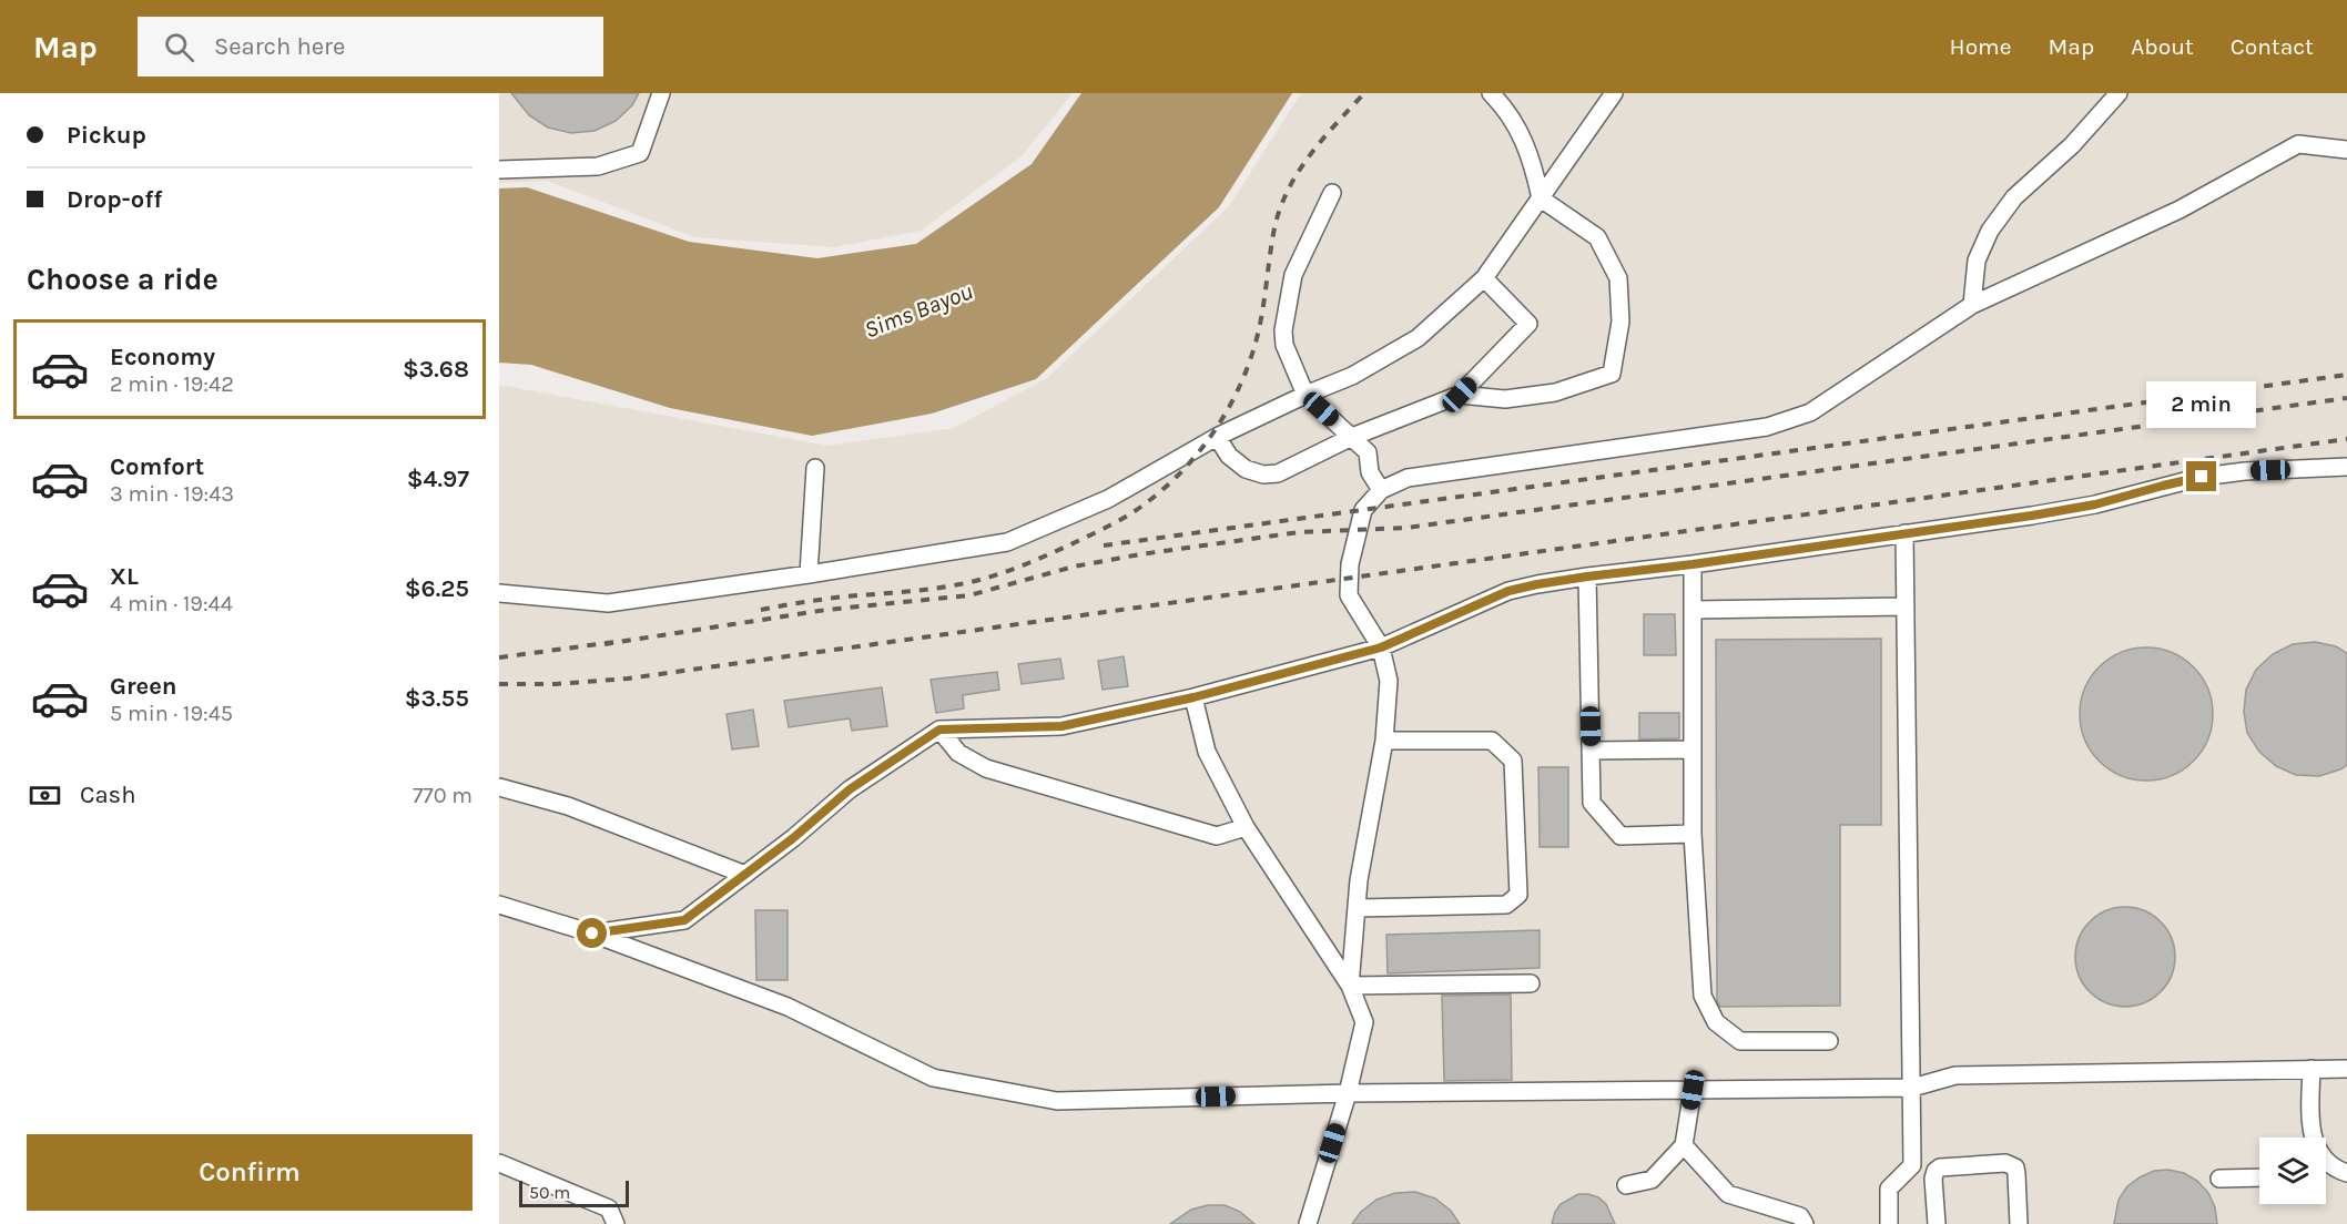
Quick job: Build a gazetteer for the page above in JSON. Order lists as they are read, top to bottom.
{
  "water": ["Sims Bayou"],
  "scale_bar": "50 m",
  "page": {
    "header": "Map",
    "search": "Search here",
    "nav": [
      "Home",
      "Map",
      "About",
      "Contact"
    ],
    "banner": ["Pickup", "Drop-off"],
    "heading": "Choose a ride",
    "list": [
      {
        "name": "Economy",
        "note": "2 min · 19:42",
        "value": "$3.68"
      },
      {
        "name": "Comfort",
        "note": "3 min · 19:43",
        "value": "$4.97"
      },
      {
        "name": "XL",
        "note": "4 min · 19:44",
        "value": "$6.25"
      },
      {
        "name": "Green",
        "note": "5 min · 19:45",
        "value": "$3.55"
      }
    ],
    "bubble": "2 min",
    "pay": ["Cash", "770 m"],
    "buttons": "Confirm",
    "scale": "50 m"
  }
}
